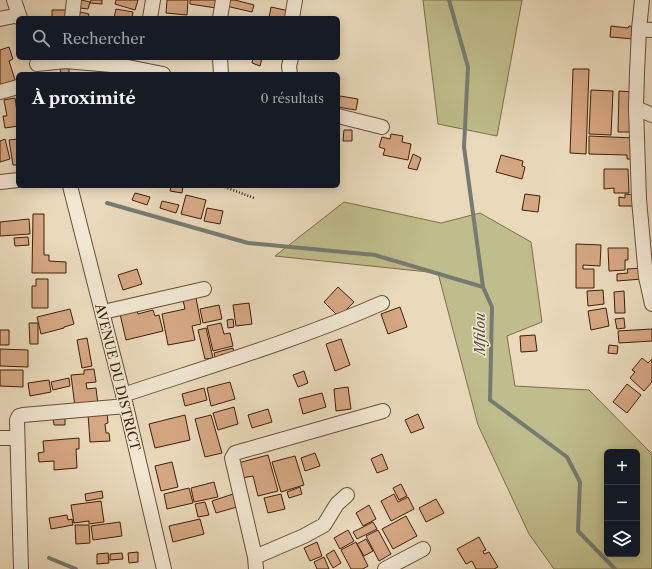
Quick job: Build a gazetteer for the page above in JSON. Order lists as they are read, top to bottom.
{
  "streets": {
    "street": ["AVENUE DU DISTRICT"]
  },
  "water": ["Mfilou"],
  "page": {
    "search": "Rechercher",
    "heading": ["À proximité", "0 résultats"],
    "map_buttons": ["+", "−"]
  }
}
